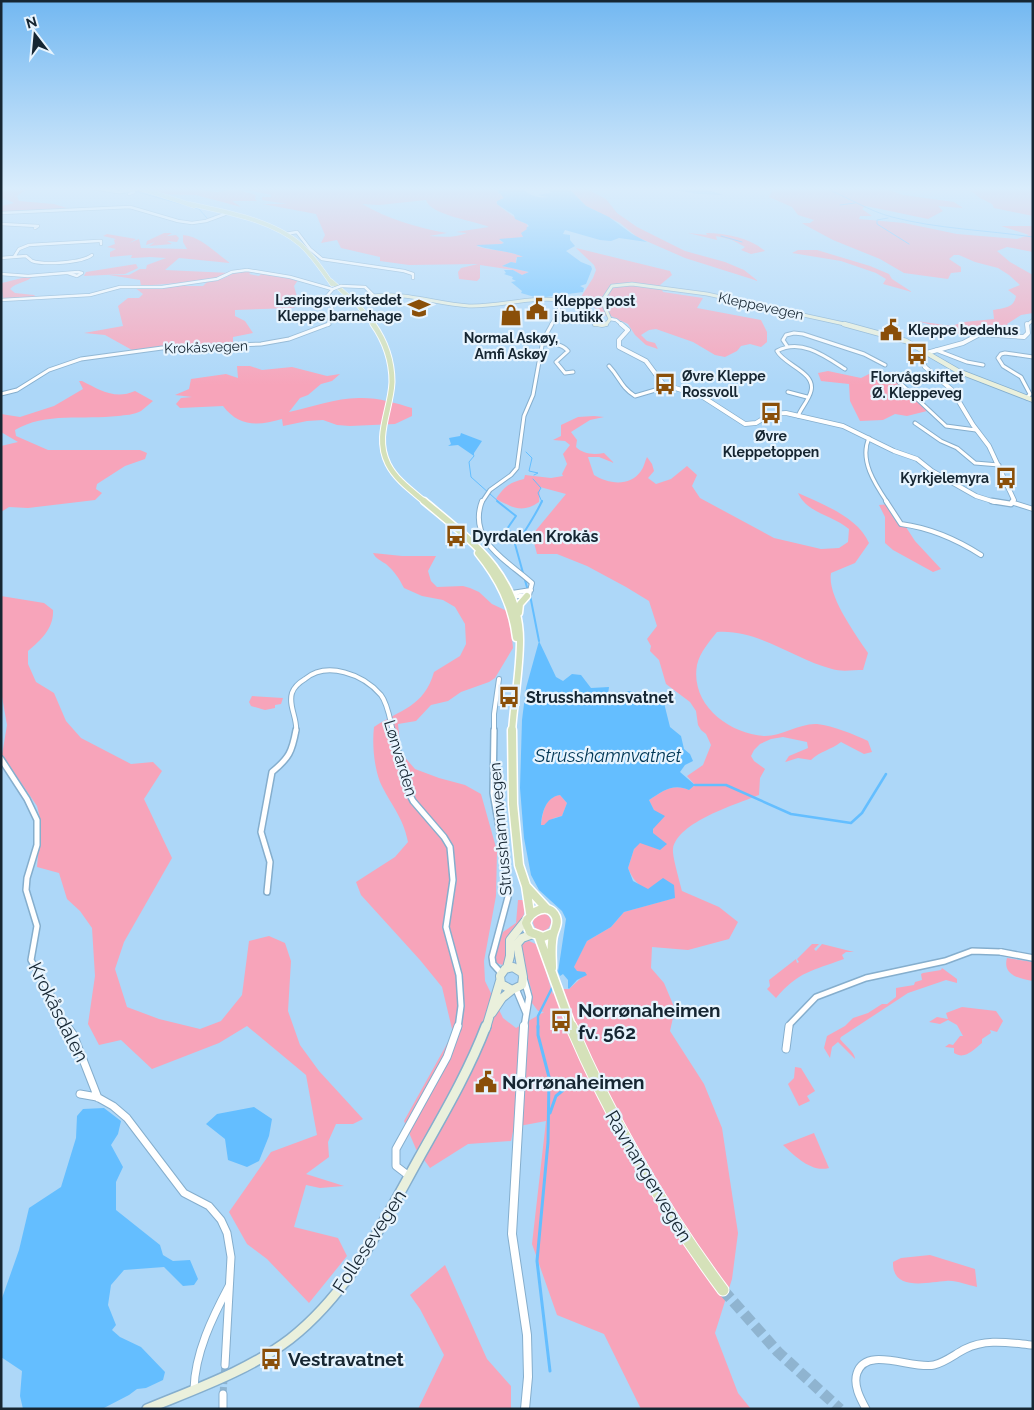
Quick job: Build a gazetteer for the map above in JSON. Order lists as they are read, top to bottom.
{
  "streets": {
    "main road": ["Kleppevegen", "Ravnangervegen", "Follesevegen"],
    "street": [
      "Krokåsvegen",
      "Lønvarden",
      "Strusshamnvegen",
      "Krokåsdalen"
    ]
  },
  "crossings": [
    ["Lønvarden", "Follesevegen"],
    ["Strusshamnvegen", "Follesevegen"],
    ["Ravnangervegen", "Follesevegen"]
  ],
  "water": ["Strusshamnvatnet"],
  "places": {
    "school or university": ["Læringsverkstedet Kleppe barnehage"],
    "public building": ["Kleppe post i butikk", "Kleppe bedehus", "Norrønaheimen"],
    "shop": ["Normal Askøy, Amfi Askøy"],
    "bus stop": [
      "Florvågskiftet Ø. Kleppeveg",
      "Øvre Kleppe Rossvoll",
      "Øvre Kleppetoppen",
      "Kyrkjelemyra",
      "Dyrdalen Krokås",
      "Strusshamnsvatnet",
      "Norrønaheimen fv. 562",
      "Vestravatnet"
    ]
  },
  "north": "top"
}
